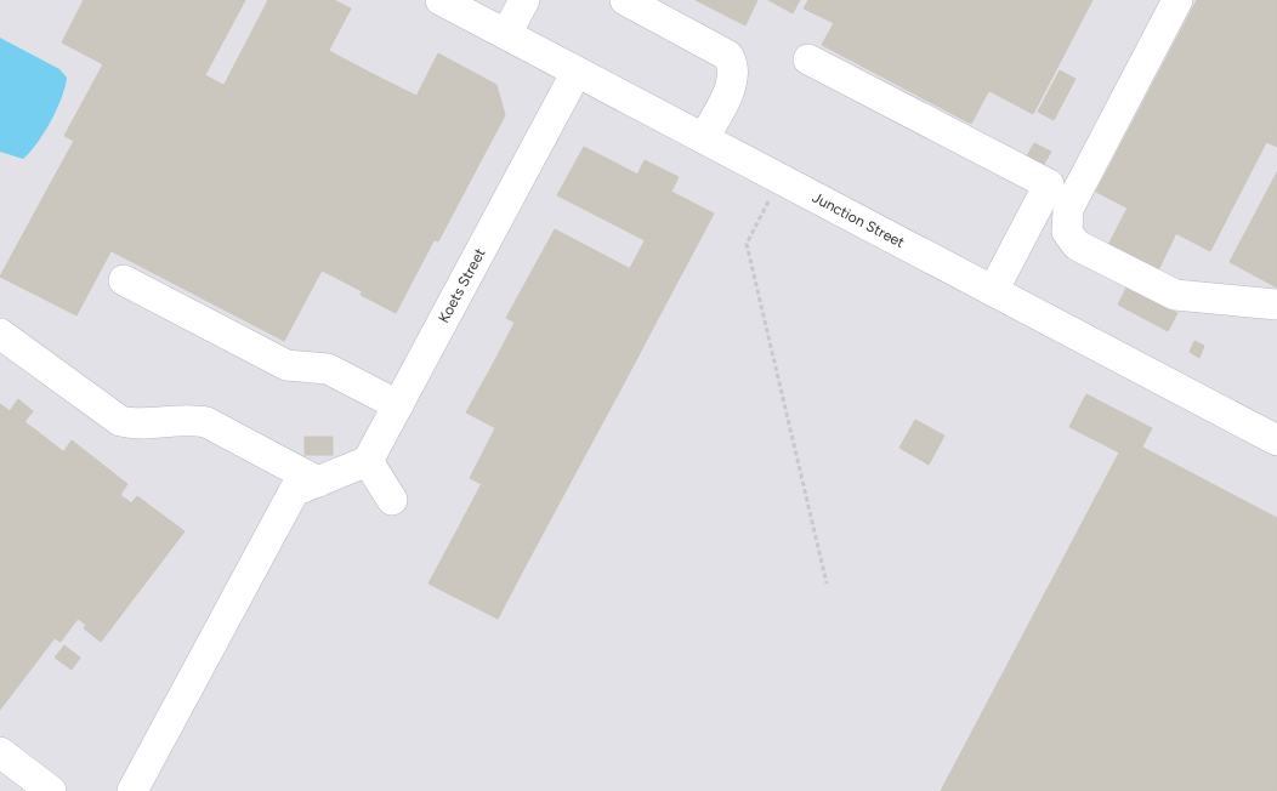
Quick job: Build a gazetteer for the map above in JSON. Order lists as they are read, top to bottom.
{
  "streets": {
    "street": ["Junction Street", "Koets Street"]
  },
  "crossings": [
    ["Junction Street", "Koets Street"]
  ]
}
